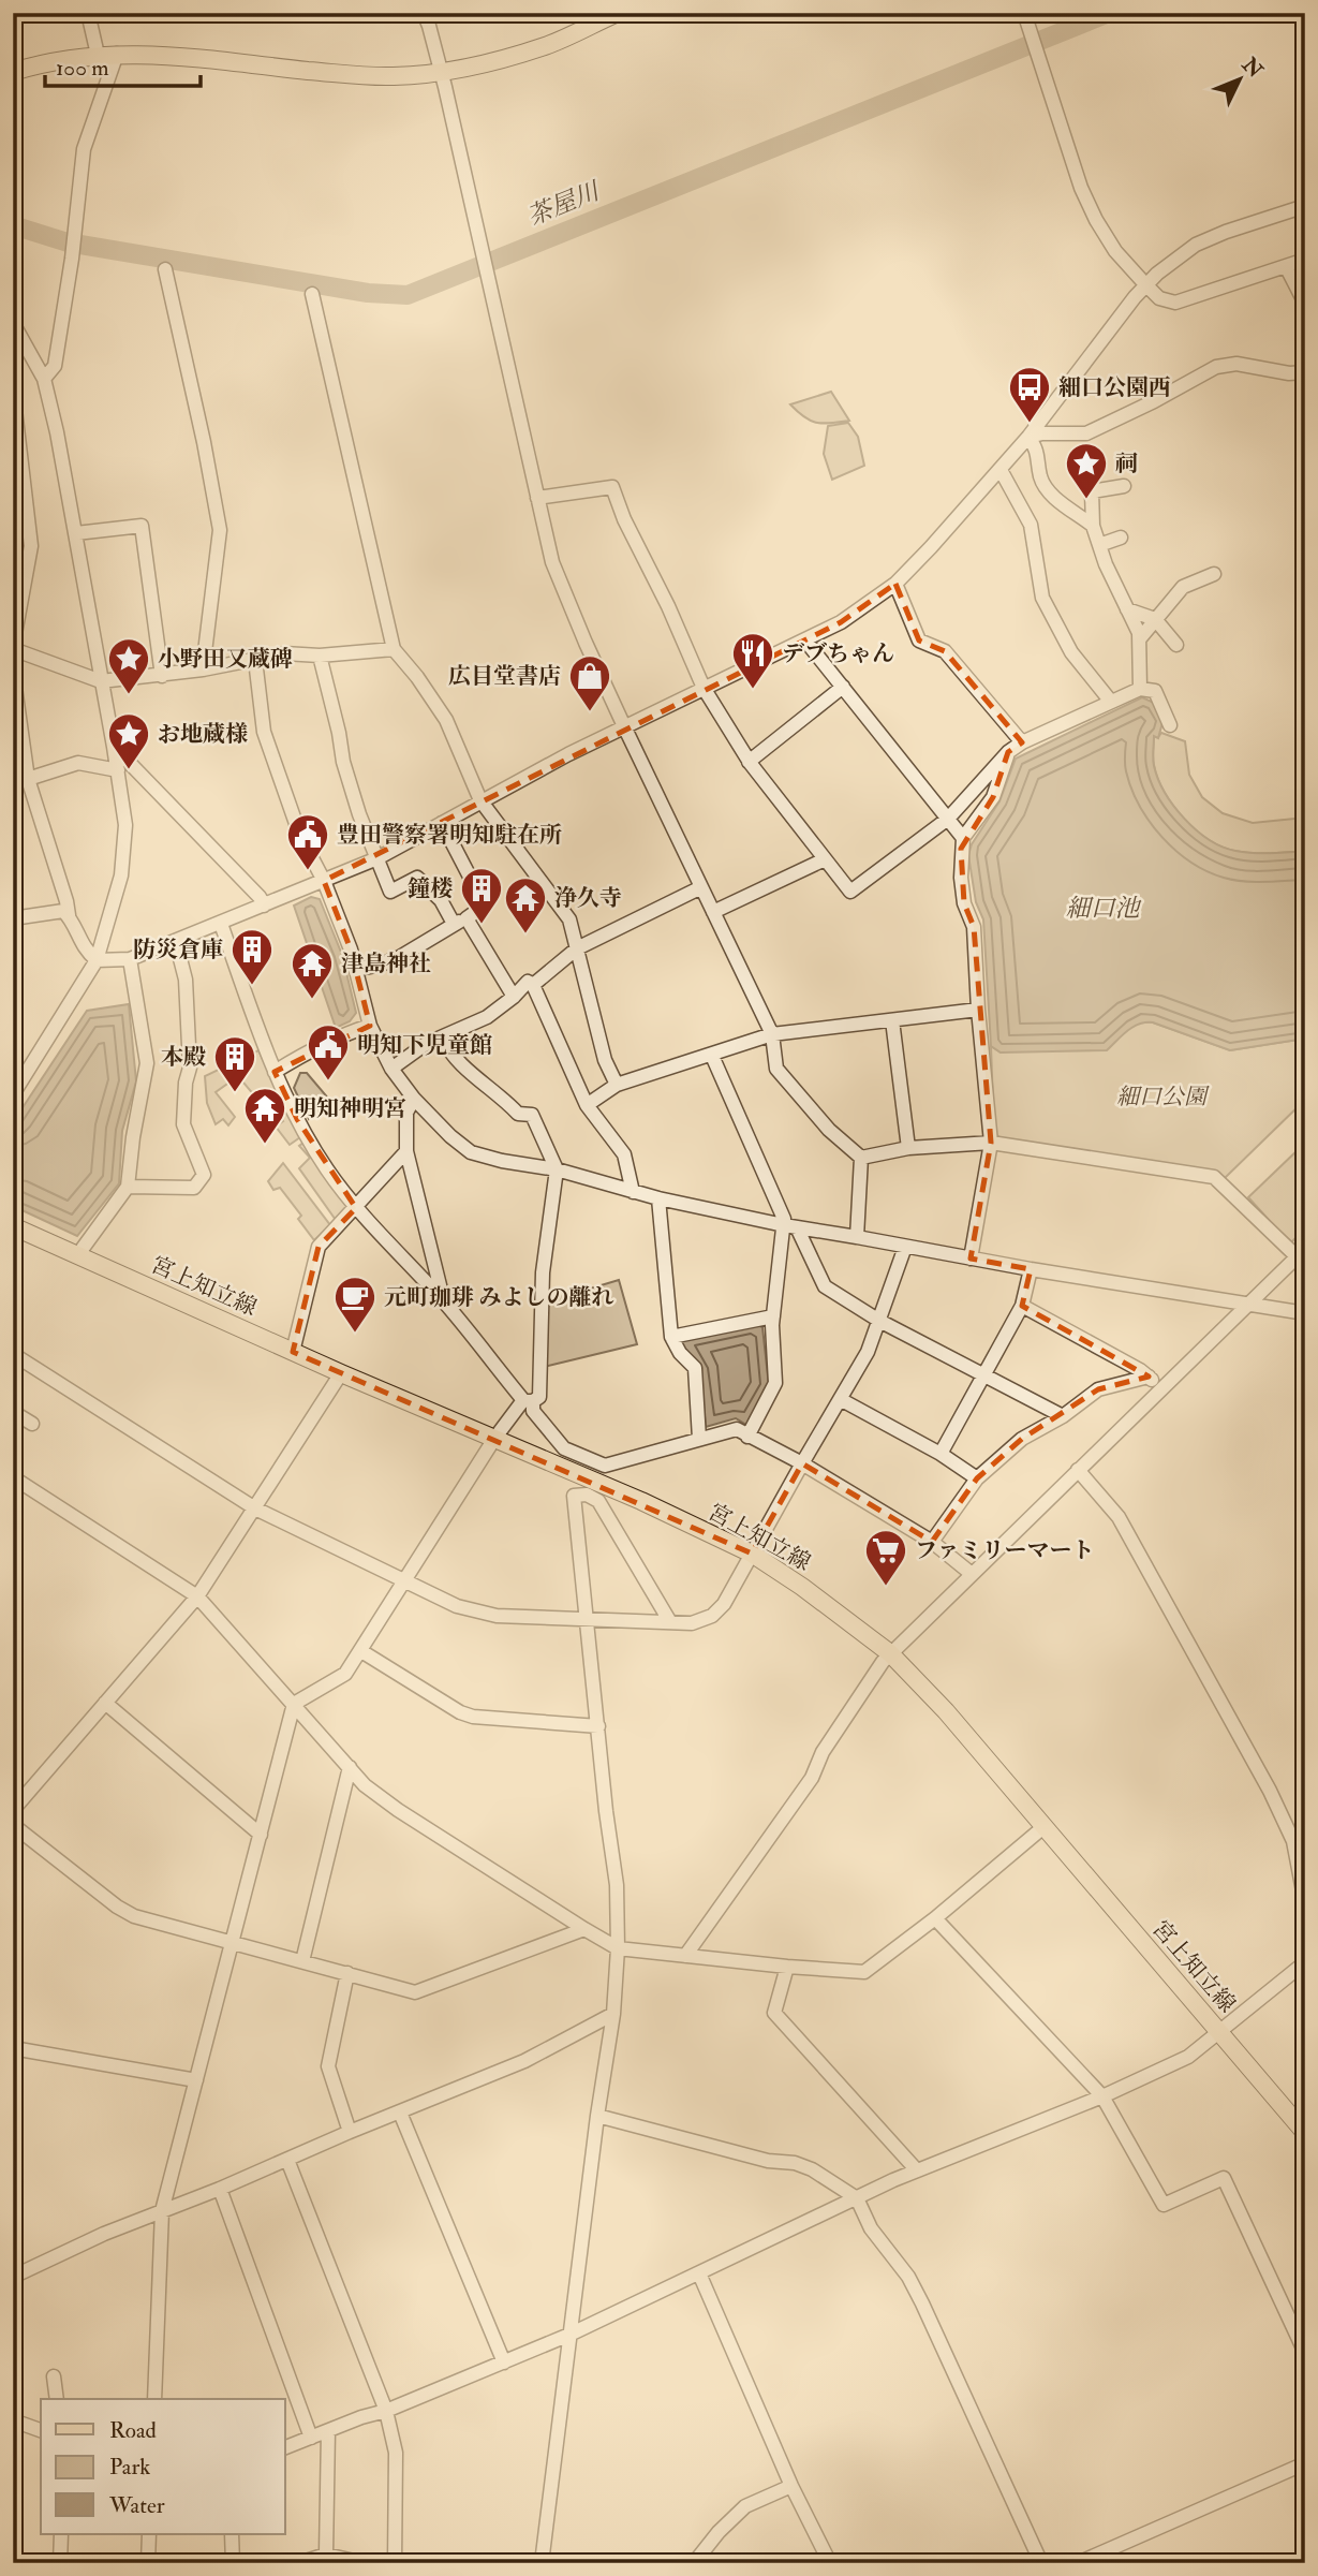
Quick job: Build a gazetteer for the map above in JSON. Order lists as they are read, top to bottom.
{
  "streets": {
    "main road": ["宮上知立線"]
  },
  "water": ["茶屋川", "細口池"],
  "parks": ["細口公園"],
  "places": {
    "bus stop": ["細口公園西"],
    "place": ["祠", "小野田又蔵碑", "お地蔵様"],
    "restaurant": ["デブちゃん"],
    "shop": ["広目堂書店"],
    "public building": ["豊田警察署明知駐在所", "明知下児童館"],
    "building": ["鐘楼", "防災倉庫", "本殿"],
    "temple": ["浄久寺", "津島神社", "明知神明宮"],
    "cafe": ["元町珈琲 みよしの離れ"],
    "supermarket": ["ファミリーマート"]
  },
  "legend": ["Road", "Park", "Water"],
  "scale_bar": "100 m",
  "north": "top right"
}
